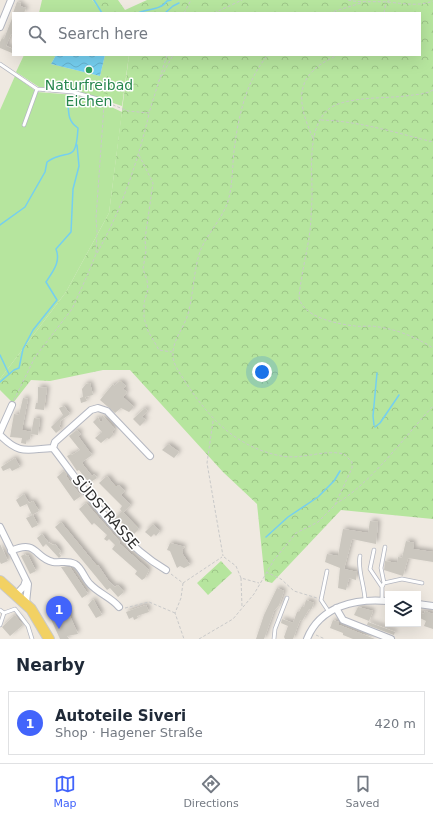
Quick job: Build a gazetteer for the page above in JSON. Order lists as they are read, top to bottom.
{
  "streets": {
    "street": ["SÜDSTRASSE"]
  },
  "places": ["Naturfreibad Eichen"],
  "page": {
    "search": "Search here",
    "pins": "1",
    "heading": "Nearby",
    "list": [
      {
        "mark": "1",
        "name": "Autoteile Siveri",
        "note": "Shop · Hagener Straße",
        "value": "420 m"
      }
    ],
    "nav": ["Map", "Directions", "Saved"]
  }
}
